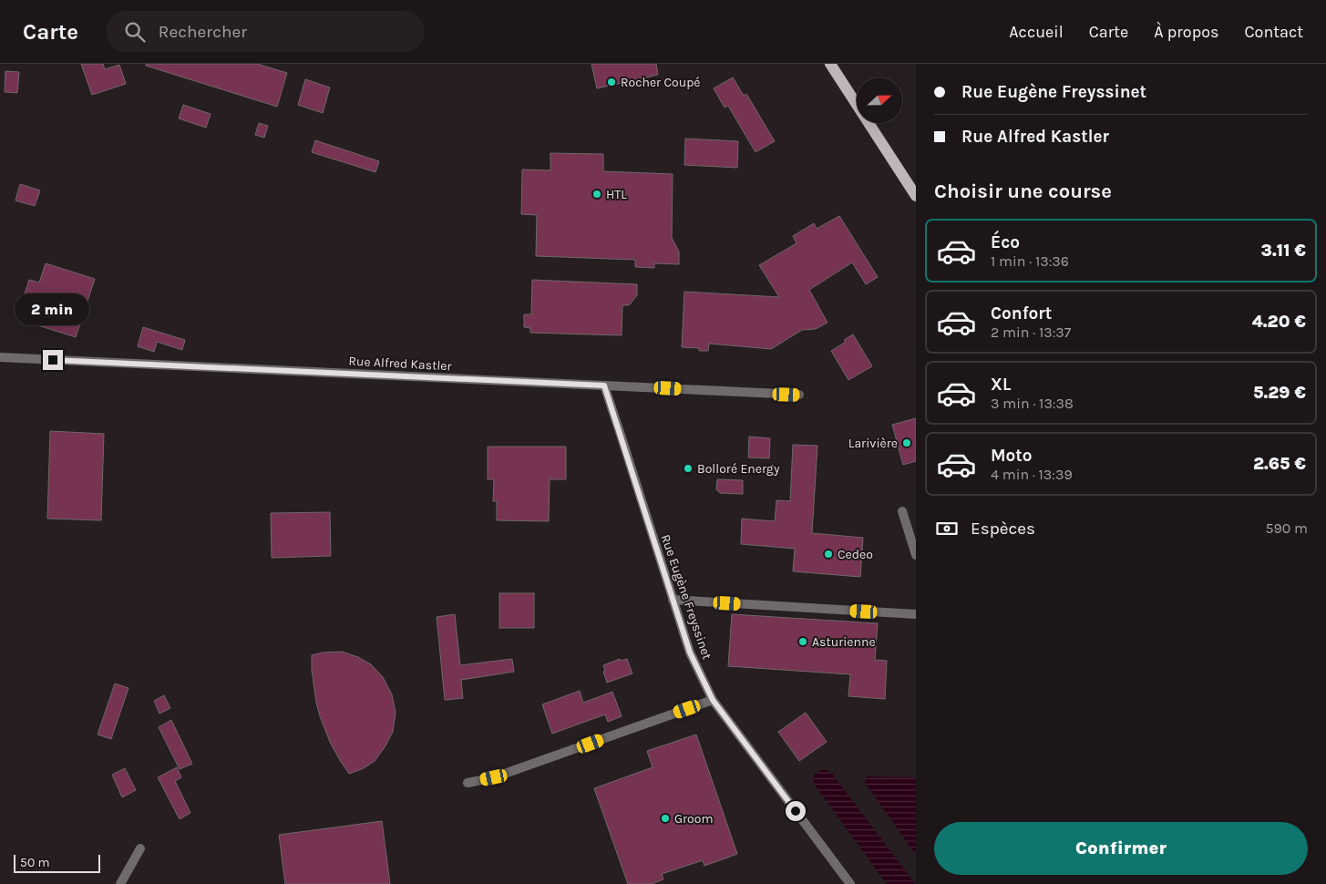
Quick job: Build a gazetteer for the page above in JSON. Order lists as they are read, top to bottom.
{
  "streets": {
    "street": ["Rue Alfred Kastler", "Rue Eugène Freyssinet"]
  },
  "crossings": [
    ["Rue Alfred Kastler", "Rue Eugène Freyssinet"]
  ],
  "places": [
    "Rocher Coupé",
    "HTL",
    "Larivière",
    "Bolloré Energy",
    "Cedeo",
    "Asturienne",
    "Groom"
  ],
  "scale_bar": "50 m",
  "north": "right",
  "page": {
    "header": "Carte",
    "search": "Rechercher",
    "nav": [
      "Accueil",
      "Carte",
      "À propos",
      "Contact"
    ],
    "banner": ["Rue Eugène Freyssinet", "Rue Alfred Kastler"],
    "heading": "Choisir une course",
    "list": [
      {
        "name": "Éco",
        "note": "1 min · 13:36",
        "value": "3.11 €"
      },
      {
        "name": "Confort",
        "note": "2 min · 13:37",
        "value": "4.20 €"
      },
      {
        "name": "XL",
        "note": "3 min · 13:38",
        "value": "5.29 €"
      },
      {
        "name": "Moto",
        "note": "4 min · 13:39",
        "value": "2.65 €"
      }
    ],
    "bubble": "2 min",
    "pay": ["Espèces", "590 m"],
    "buttons": "Confirmer",
    "scale": "50 m"
  }
}
